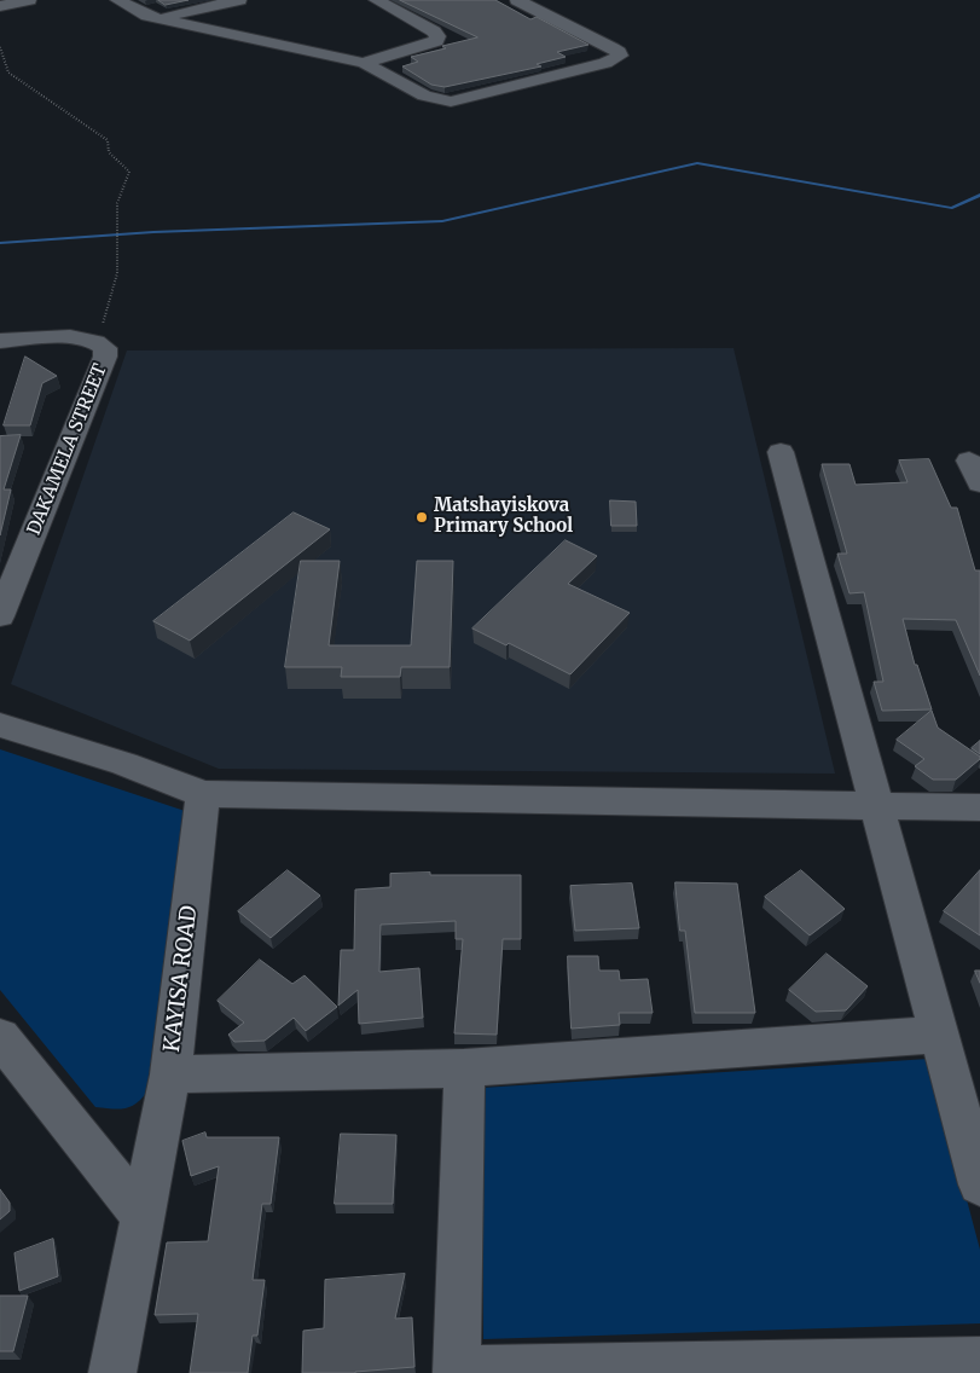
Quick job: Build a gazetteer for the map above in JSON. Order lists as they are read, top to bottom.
{
  "streets": {
    "street": ["DAKAMELA STREET", "KAYISA ROAD"]
  },
  "places": ["Matshayiskova Primary School"]
}
